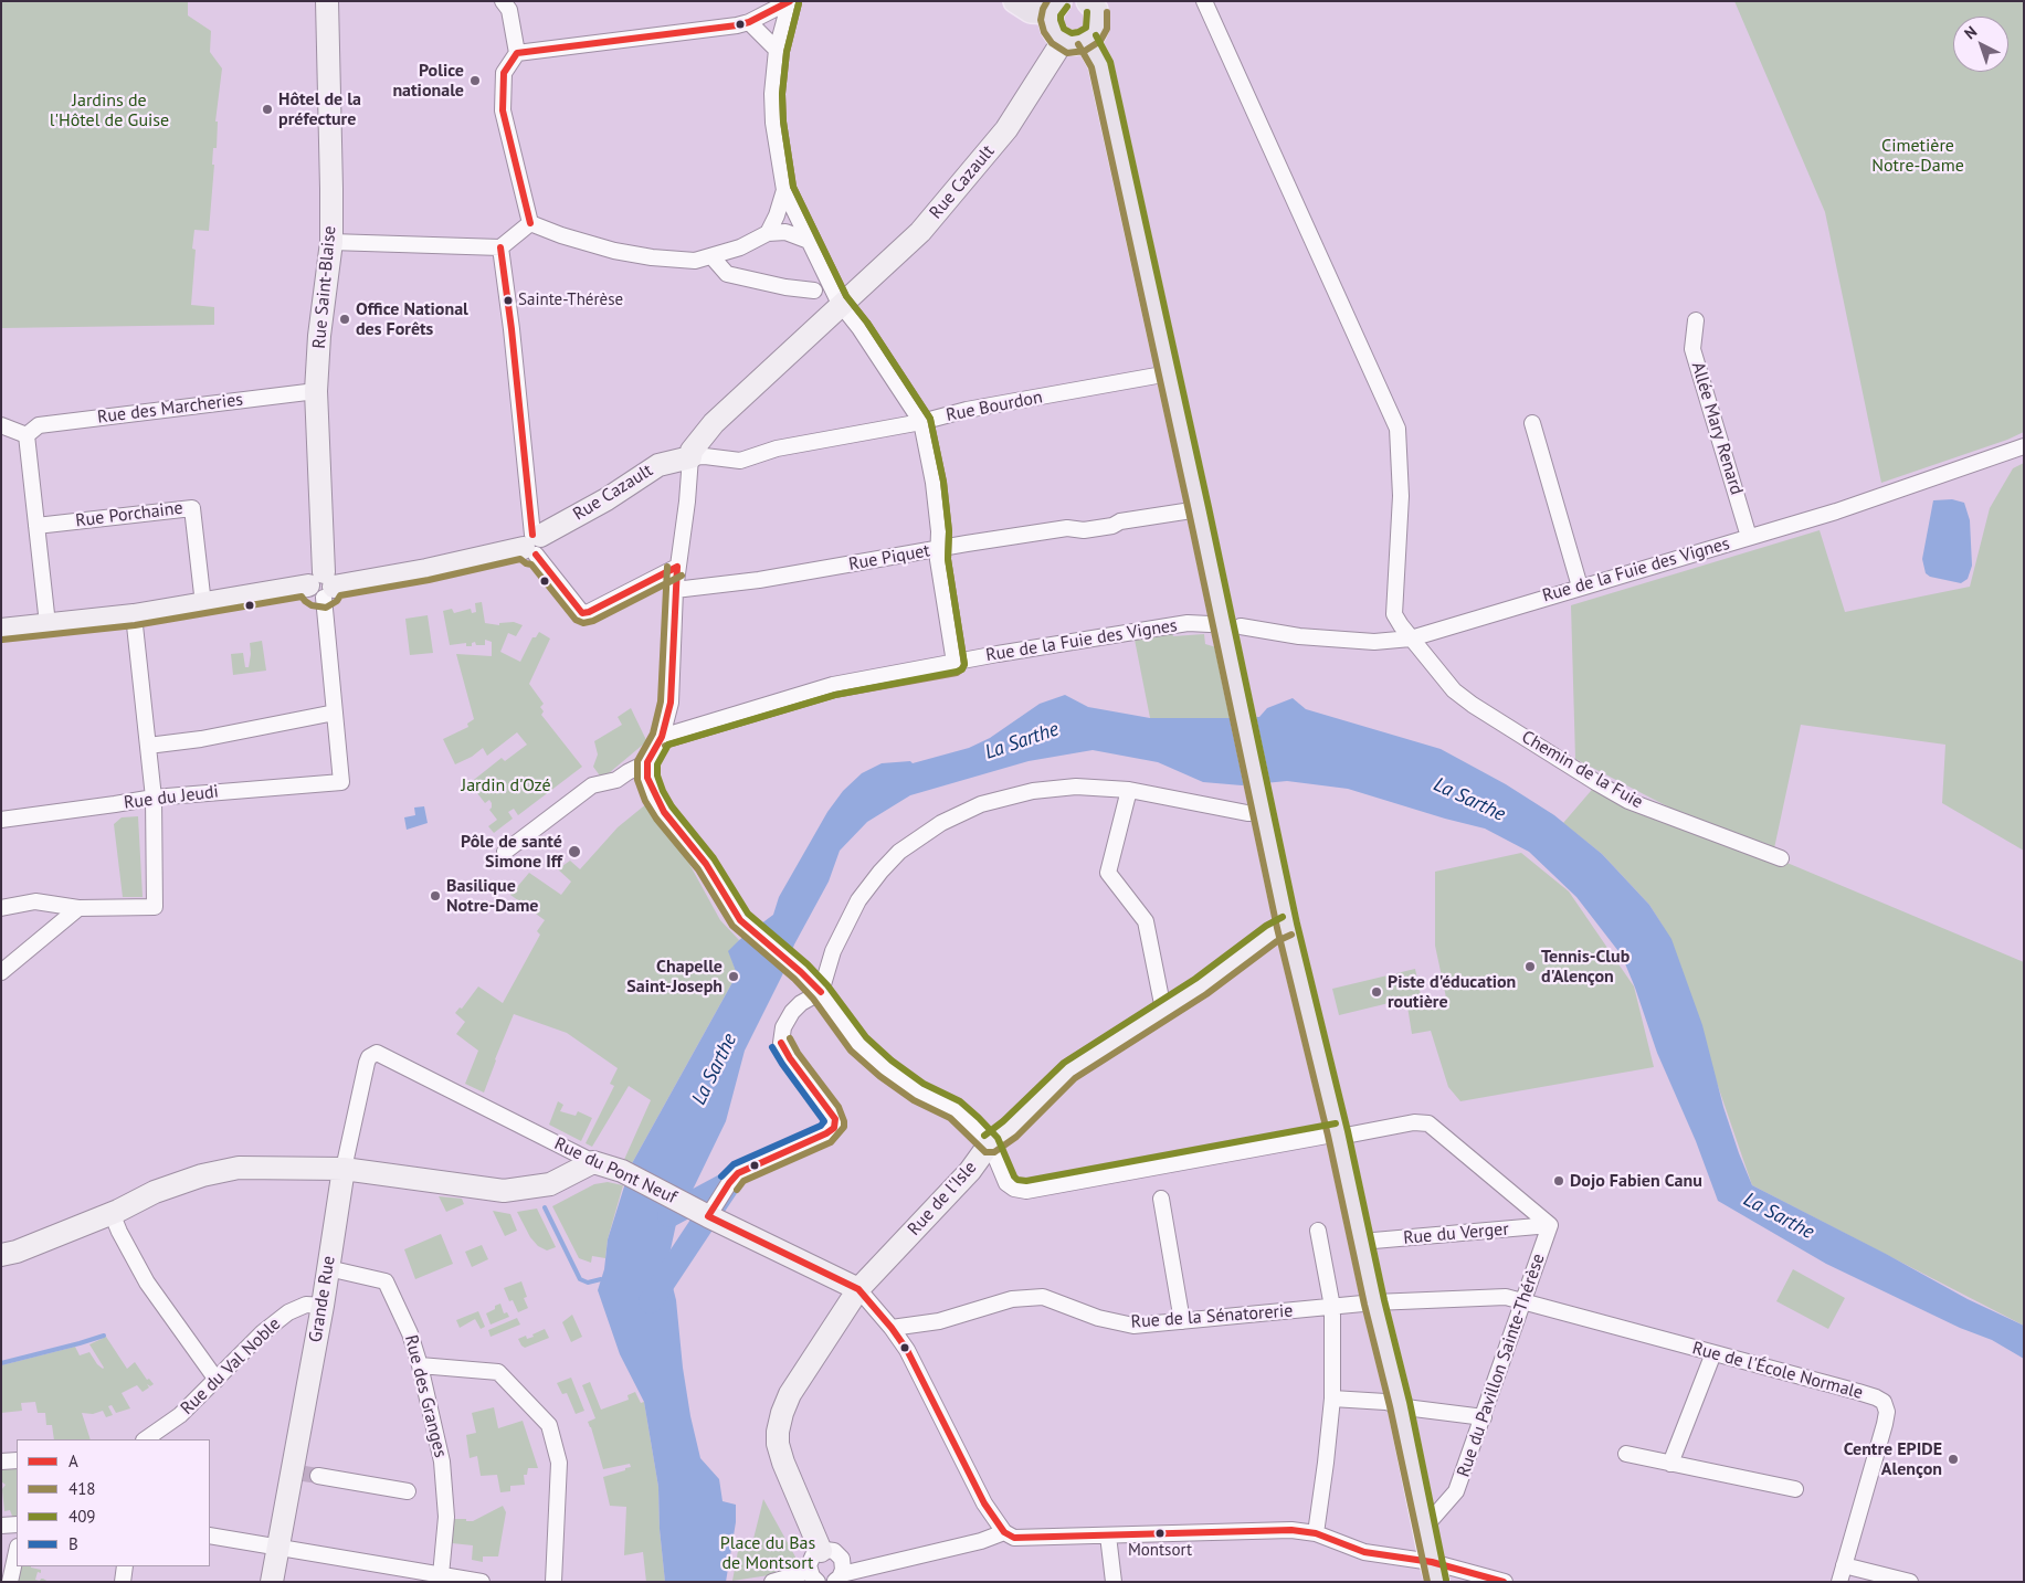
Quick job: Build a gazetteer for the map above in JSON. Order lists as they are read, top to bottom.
{
  "streets": {
    "street": [
      "Rue Cazault",
      "Rue Saint-Blaise",
      "Rue Bourdon",
      "Rue des Marcheries",
      "Allée Mary Renard",
      "Rue Porchaine",
      "Rue Piquet",
      "Rue de la Fuie des Vignes",
      "Chemin de la Fuie",
      "Rue du Jeudi",
      "Rue du Pont Neuf",
      "Rue de l'Isle",
      "Rue du Verger",
      "Grande Rue",
      "Rue de la Sénatorerie",
      "Rue du Pavillon Sainte-Thérèse",
      "Rue du Val Noble",
      "Rue de l'École Normale",
      "Rue des Granges"
    ]
  },
  "crossings": [
    ["Rue Cazault", "Rue Saint-Blaise"],
    ["Rue Cazault", "Rue Bourdon"],
    ["Rue Cazault", "Rue Porchaine"],
    ["Rue Saint-Blaise", "Rue des Marcheries"],
    ["Allée Mary Renard", "Rue de la Fuie des Vignes"],
    ["Rue de la Fuie des Vignes", "Chemin de la Fuie"],
    ["Rue du Pont Neuf", "Rue de l'Isle"],
    ["Rue du Pont Neuf", "Grande Rue"],
    ["Rue de l'Isle", "Rue du Verger"],
    ["Rue de l'Isle", "Rue du Pavillon Sainte-Thérèse"],
    ["Rue du Verger", "Rue du Pavillon Sainte-Thérèse"],
    ["Grande Rue", "Rue du Val Noble"],
    ["Grande Rue", "Rue des Granges"],
    ["Rue de la Sénatorerie", "Rue de l'École Normale"],
    ["Rue du Pavillon Sainte-Thérèse", "Rue de l'École Normale"]
  ],
  "water": ["La Sarthe"],
  "parks": [
    "Jardins de l'Hôtel de Guise",
    "Cimetière Notre-Dame",
    "Jardin d'Ozé",
    "Place du Bas de Montsort"
  ],
  "places": [
    "Police nationale",
    "Hôtel de la préfecture",
    "Sainte-Thérèse",
    "Office National des Forêts",
    "Pôle de santé Simone Iff",
    "Basilique Notre-Dame",
    "Tennis-Club d'Alençon",
    "Chapelle Saint-Joseph",
    "Piste d'éducation routière",
    "Dojo Fabien Canu",
    "Centre EPIDE Alençon",
    "Montsort"
  ],
  "lines": [
    "transit line A",
    "transit line 418",
    "transit line 409",
    "transit line B"
  ],
  "legend": [
    "A",
    "418",
    "409",
    "B"
  ],
  "north": "top left"
}
